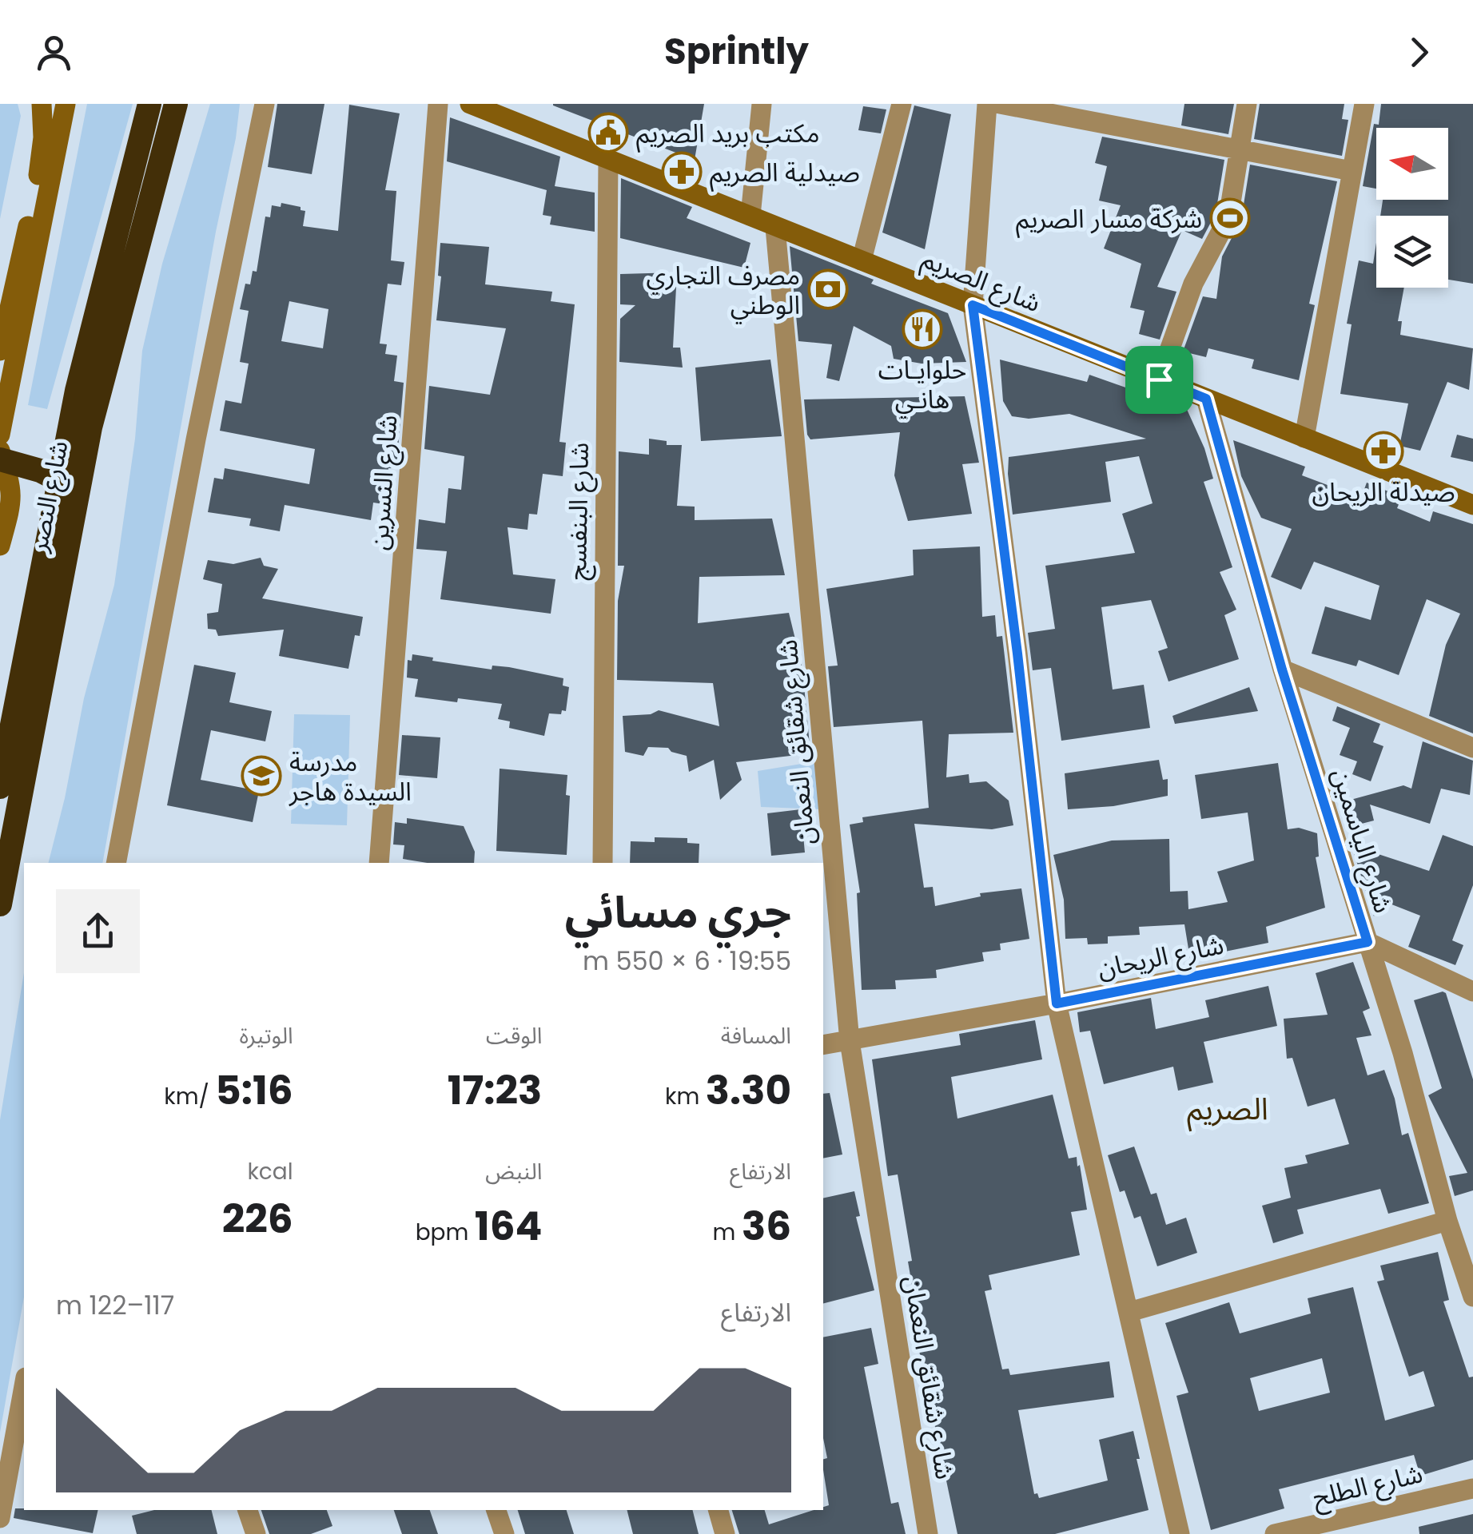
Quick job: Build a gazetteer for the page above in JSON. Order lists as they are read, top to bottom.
{
  "streets": {
    "highway": ["شارع النصر"],
    "street": [
      "شارع الصريم",
      "شارع النسرين",
      "شارع البنفسج",
      "شارع شقائق النعمان",
      "شارع الياسمين",
      "شارع الريحان",
      "شارع الطلح"
    ]
  },
  "crossings": [
    ["شارع الصريم", "شارع البنفسج"],
    ["شارع الصريم", "شارع شقائق النعمان"],
    ["شارع الصريم", "شارع الياسمين"],
    ["شارع شقائق النعمان", "شارع الريحان"],
    ["شارع الياسمين", "شارع الريحان"]
  ],
  "districts": ["الصريم"],
  "places": {
    "public building": ["مكتب بريد الصريم"],
    "pharmacy": ["صيدلية الصريم", "صيدلة الريحان"],
    "sports": ["شركة مسار الصريم"],
    "bank": ["مصرف التجاري الوطني"],
    "restaurant": ["حلوايـات هانـي"],
    "school or university": ["مدرسة السيدة هاجر"]
  },
  "north": "left",
  "page": {
    "header": "Sprintly",
    "heading": ["جري مسائي", "19:55 · 6 × 550 m"],
    "stats": [
      ["المسافة", "3.30 km"],
      ["الوقت", "17:23"],
      ["الوتيرة", "5:16 /km"],
      ["الارتفاع", "36 m"],
      ["النبض", "164 bpm"],
      ["kcal", "226"]
    ],
    "chart": ["الارتفاع", "117–122 m"]
  }
}
